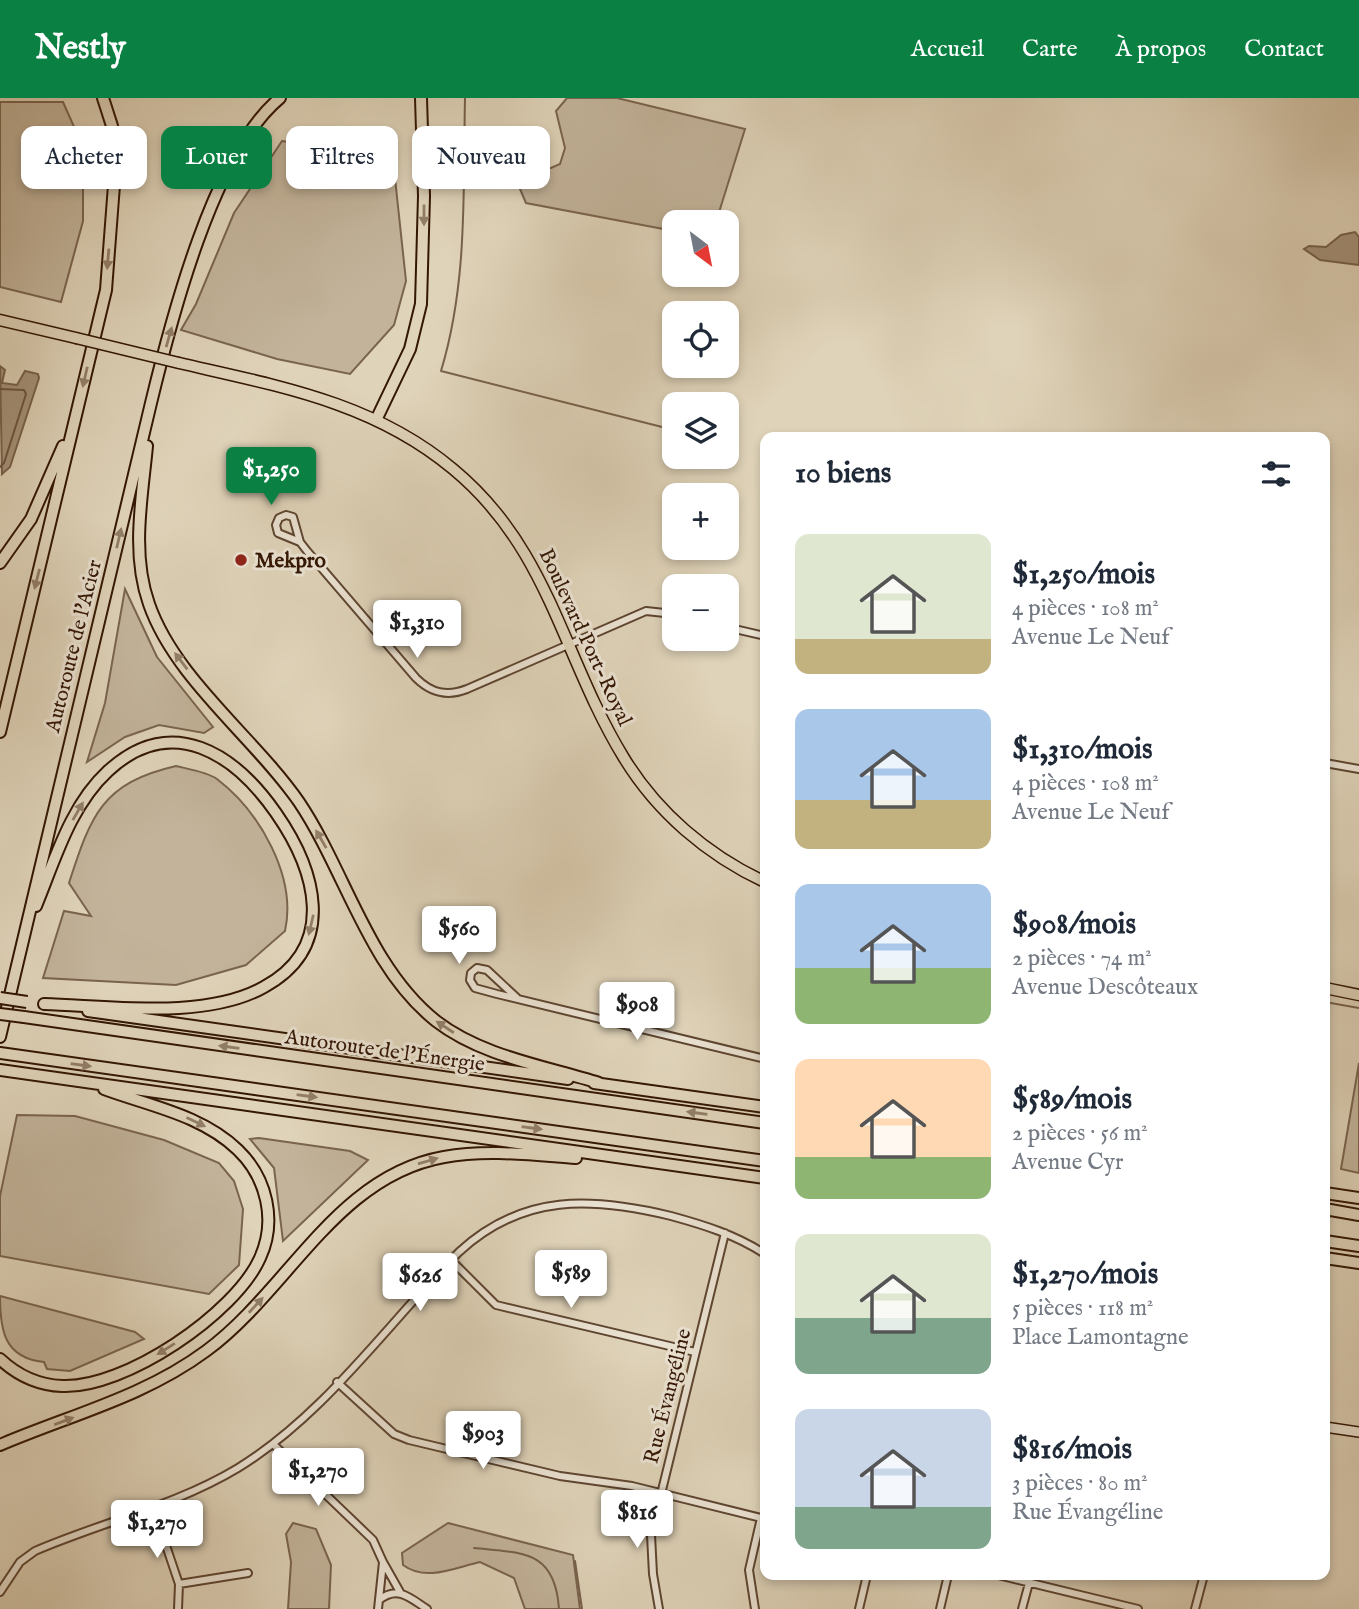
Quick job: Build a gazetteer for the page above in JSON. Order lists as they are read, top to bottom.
{
  "streets": {
    "highway": ["Autoroute de l'Acier", "Autoroute de l'Énergie"],
    "main road": ["Boulevard Port-Royal"],
    "street": ["Rue Évangéline"]
  },
  "places": ["Mekpro"],
  "north": "bottom right",
  "page": {
    "header": "Nestly",
    "nav": [
      "Accueil",
      "Carte",
      "À propos",
      "Contact"
    ],
    "chip": [
      "Acheter",
      "Louer",
      "Filtres",
      "Nouveau"
    ],
    "map_buttons": ["+", "−"],
    "heading": "10 biens",
    "price": [
      "$1,250",
      "$1,310",
      "$560",
      "$908",
      "$589",
      "$626",
      "$903",
      "$1,270",
      "$816",
      "$1,270"
    ],
    "list": [
      {
        "name": "$1,250/mois",
        "note": "4 pièces · 108 m² · Avenue Le Neuf"
      },
      {
        "name": "$1,310/mois",
        "note": "4 pièces · 108 m² · Avenue Le Neuf"
      },
      {
        "name": "$908/mois",
        "note": "2 pièces · 74 m² · Avenue Descôteaux"
      },
      {
        "name": "$589/mois",
        "note": "2 pièces · 56 m² · Avenue Cyr"
      },
      {
        "name": "$1,270/mois",
        "note": "5 pièces · 118 m² · Place Lamontagne"
      },
      {
        "name": "$816/mois",
        "note": "3 pièces · 80 m² · Rue Évangéline"
      }
    ]
  }
}
